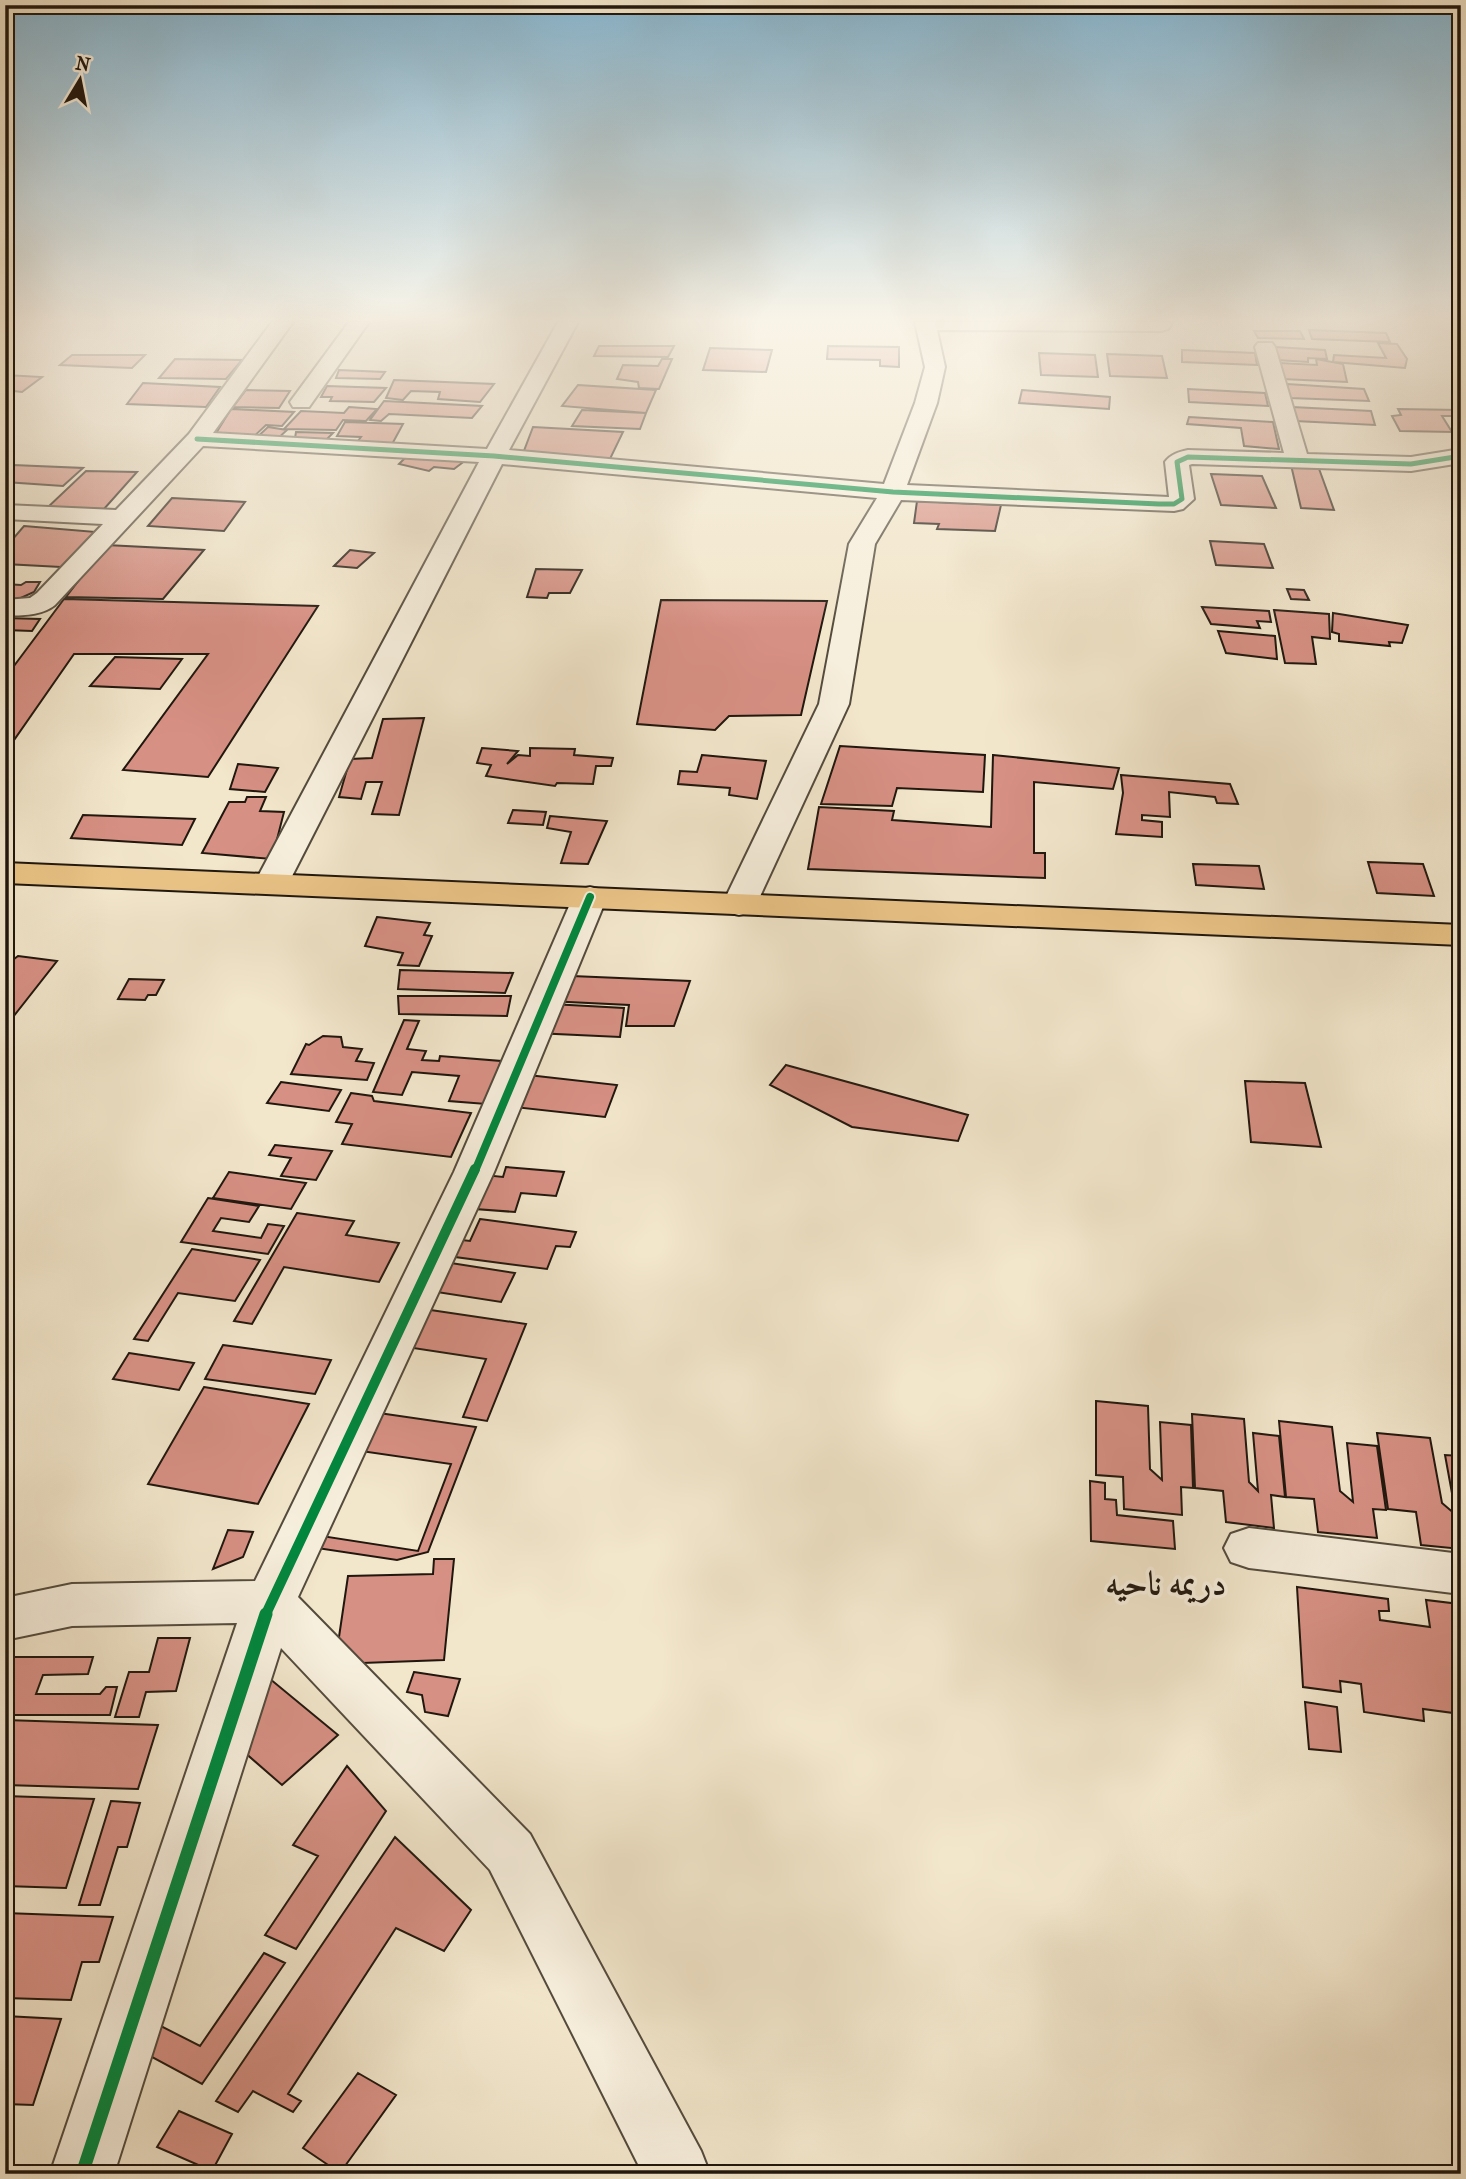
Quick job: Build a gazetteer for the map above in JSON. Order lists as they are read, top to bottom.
{
  "districts": ["دریمه ناحیه"],
  "north": "top"
}
